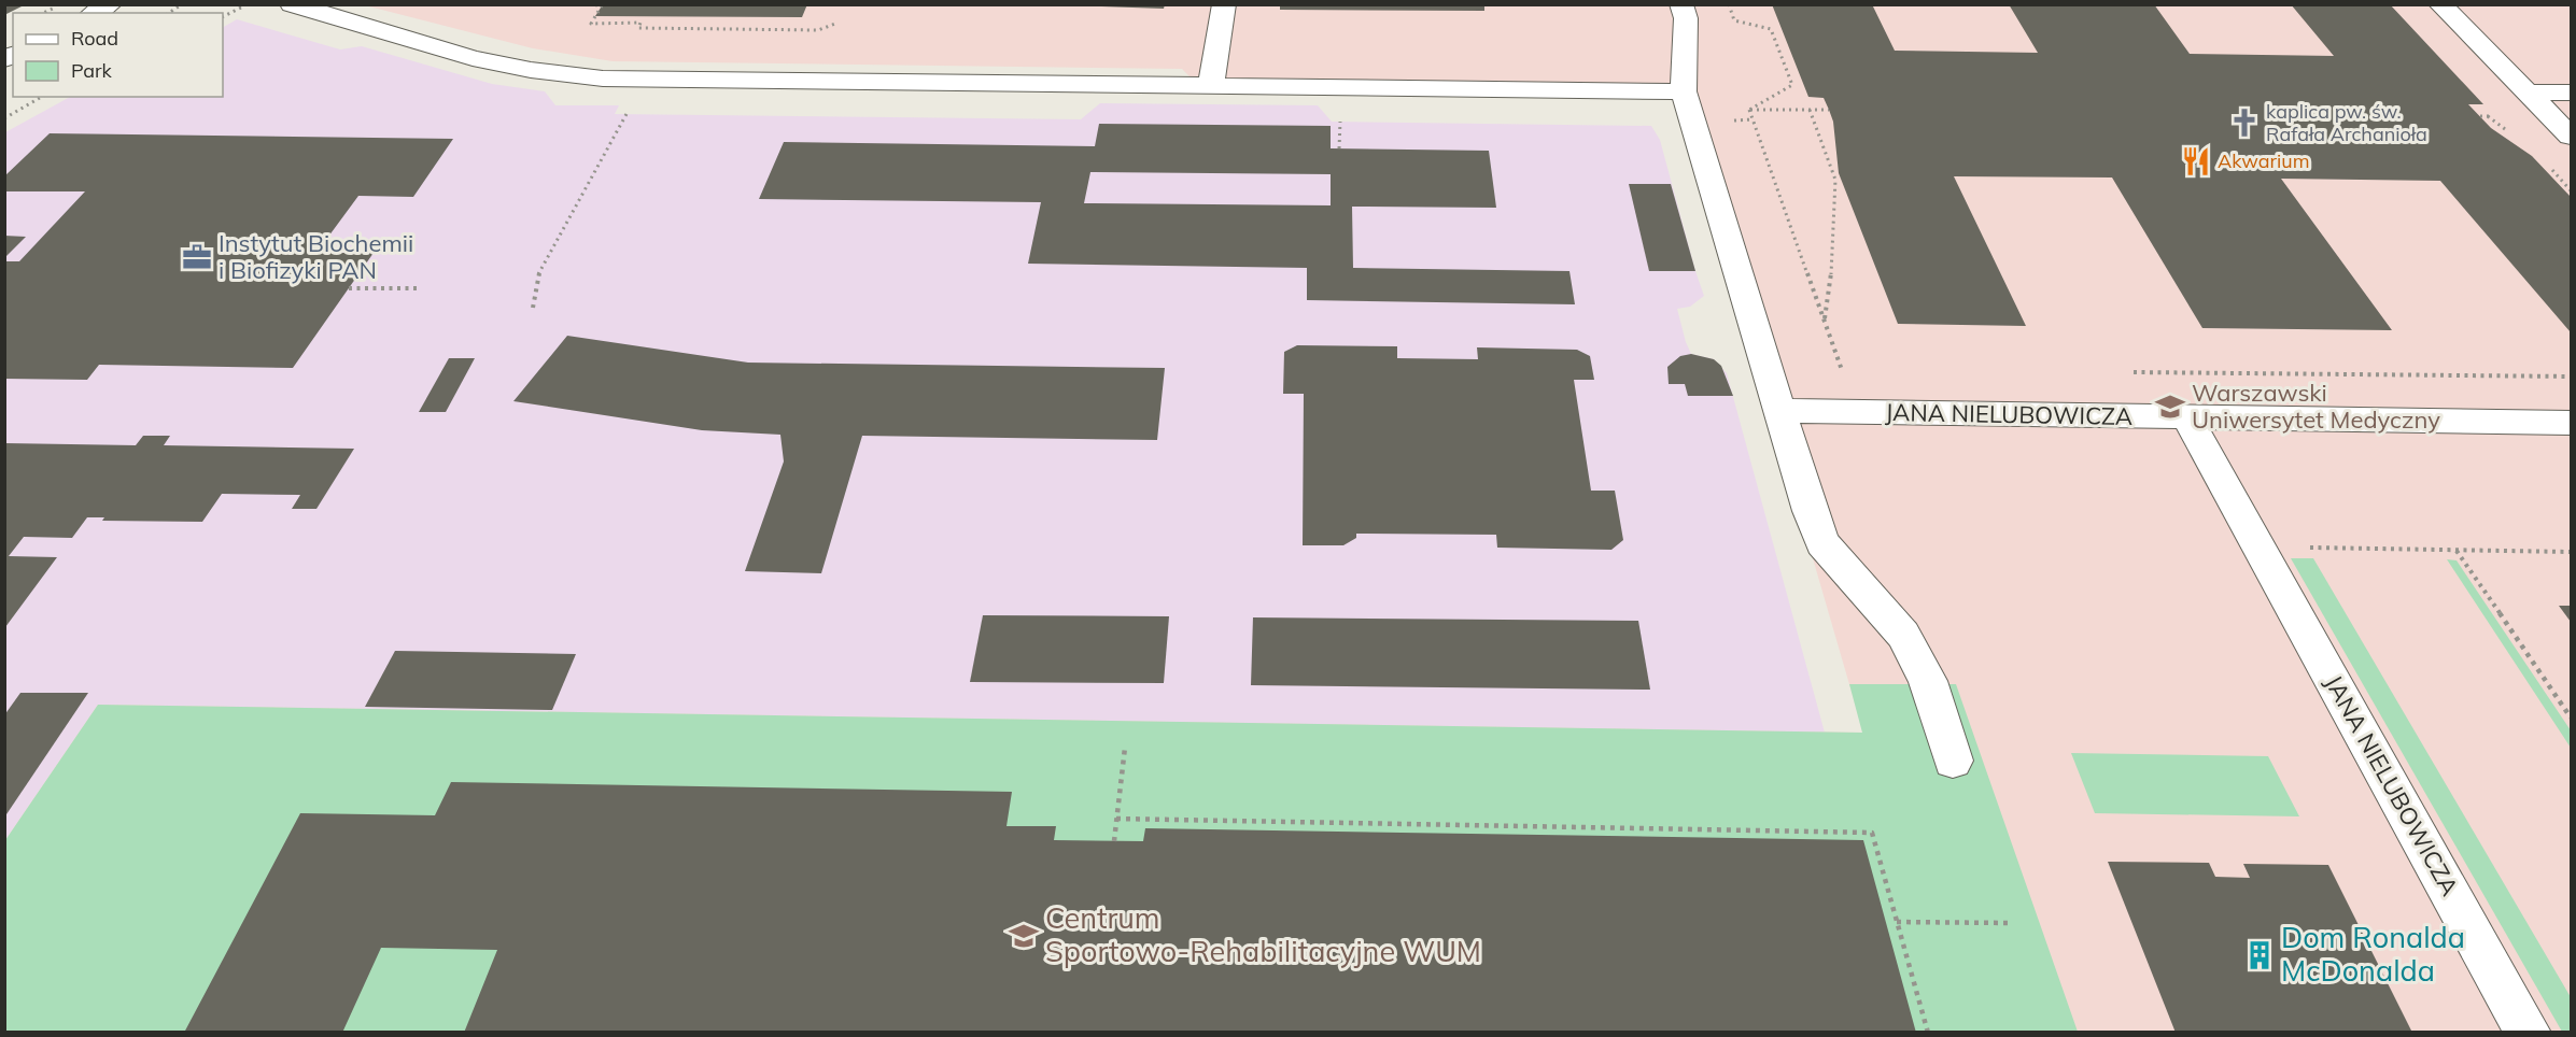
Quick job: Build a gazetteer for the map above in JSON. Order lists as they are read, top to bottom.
{
  "streets": {
    "street": ["JANA NIELUBOWICZA"]
  },
  "places": {
    "church": ["kaplica pw. św. Rafała Archanioła"],
    "restaurant": ["Akwarium"],
    "office": ["Instytut Biochemii i Biofizyki PAN"],
    "school or university": ["Warszawski Uniwersytet Medyczny", "Centrum Sportowo-Rehabilitacyjne WUM"],
    "building": ["Dom Ronalda McDonalda"]
  },
  "legend": ["Road", "Park"]
}
